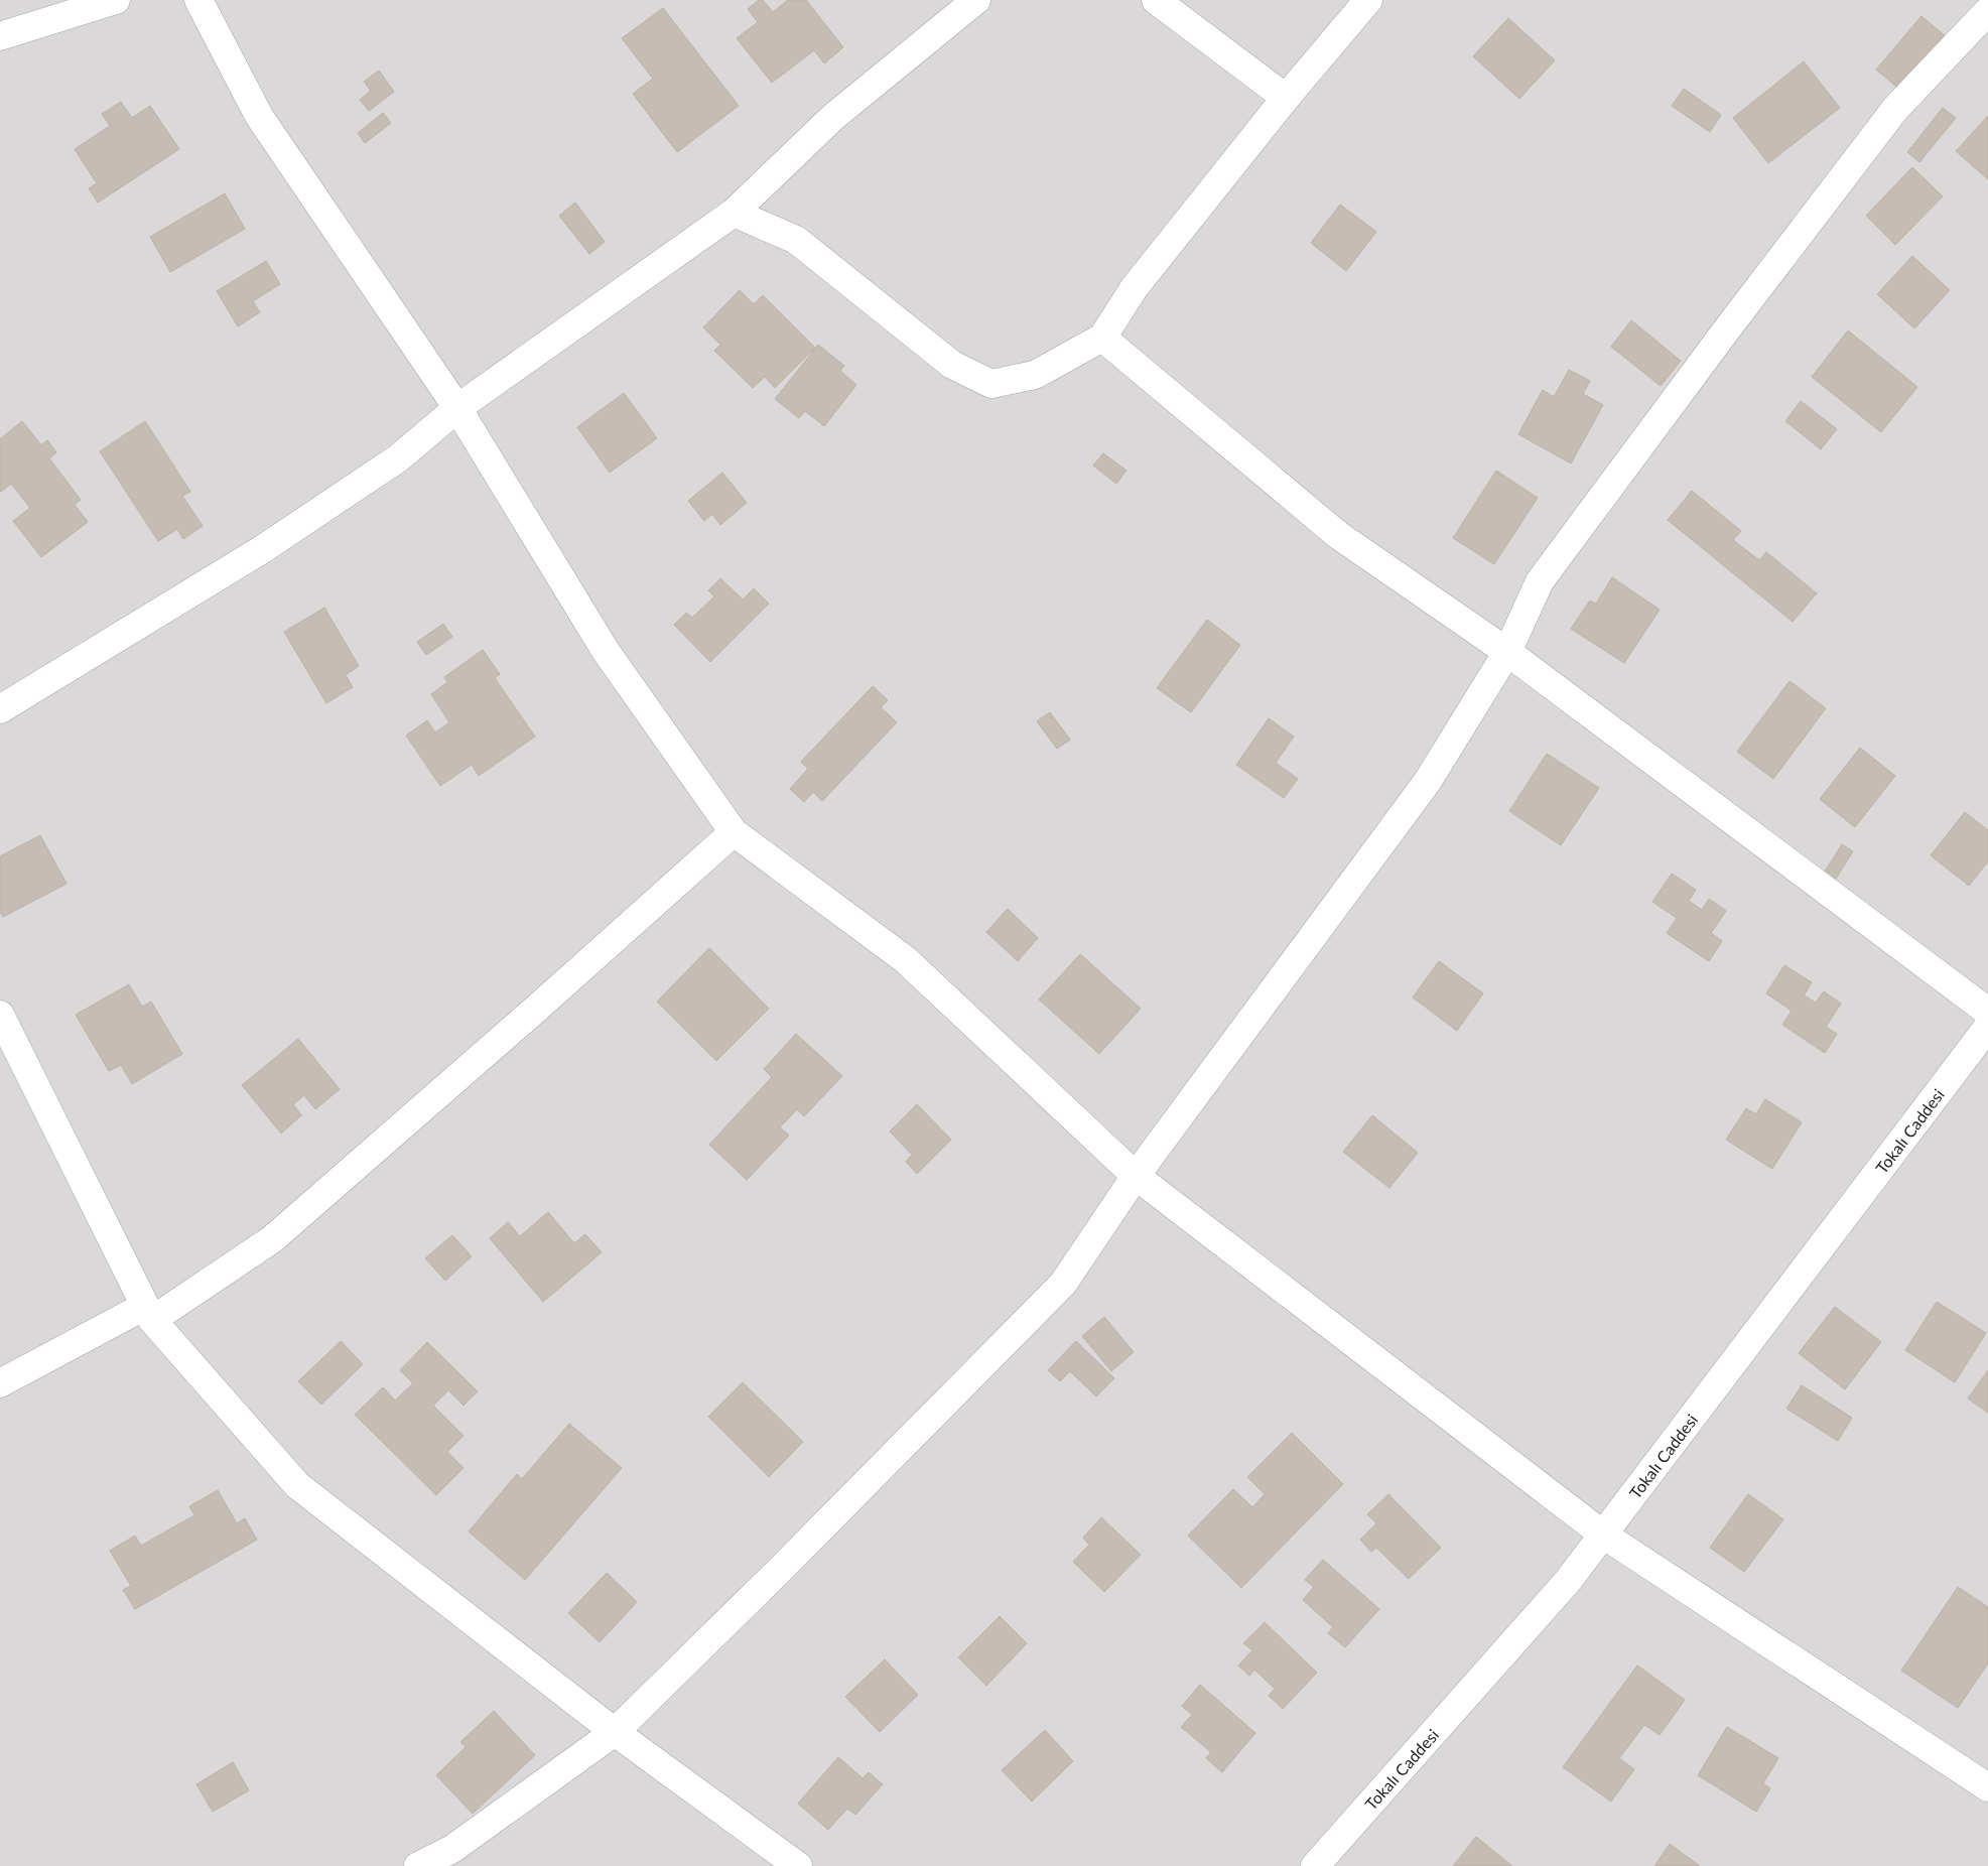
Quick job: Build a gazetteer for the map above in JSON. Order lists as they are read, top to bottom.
{
  "streets": {
    "street": ["Tokalı Caddesi"]
  }
}
